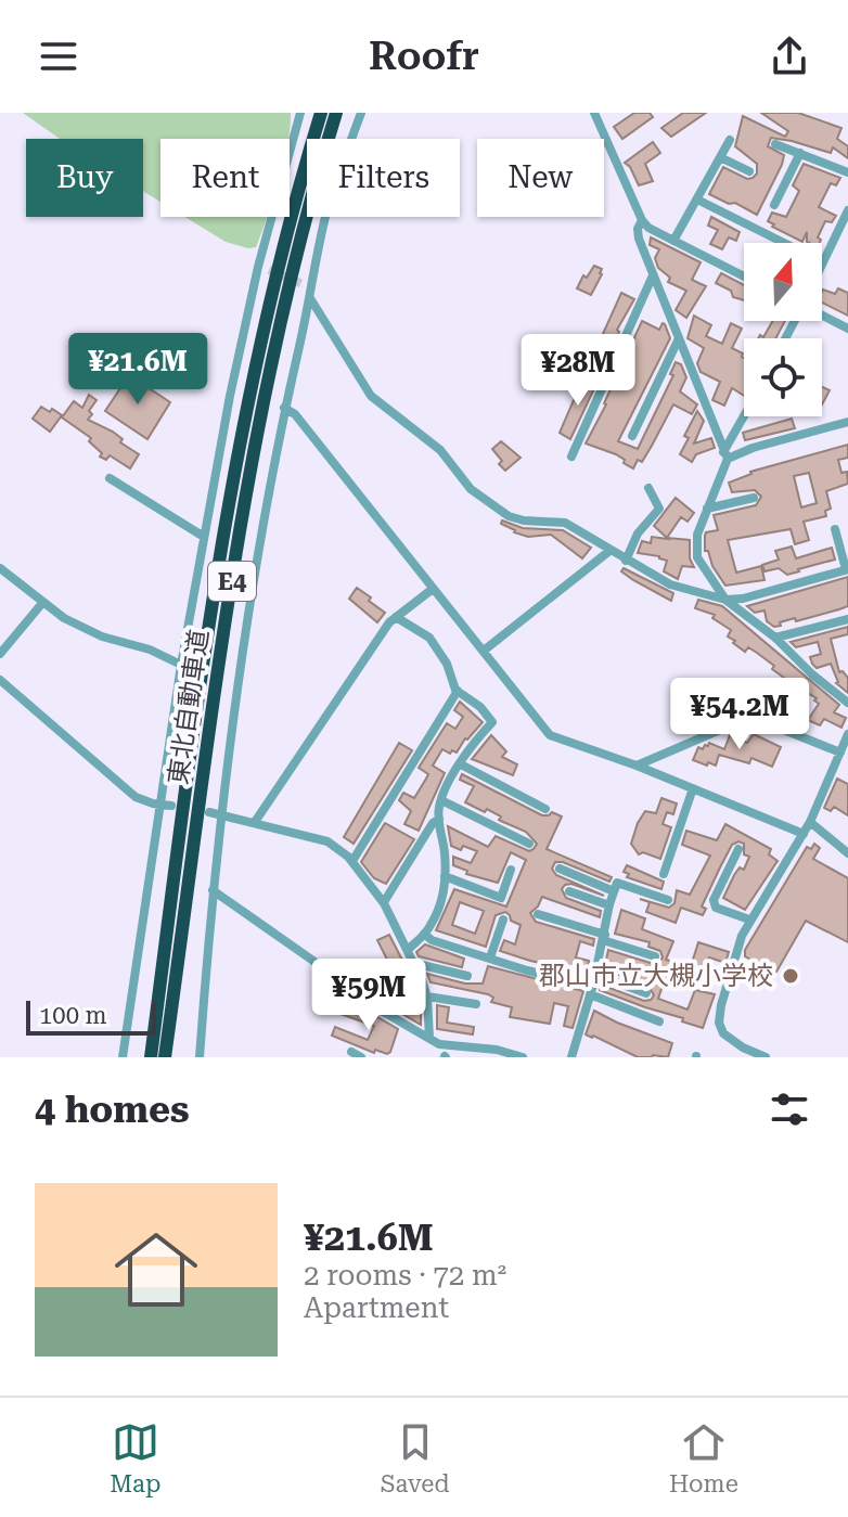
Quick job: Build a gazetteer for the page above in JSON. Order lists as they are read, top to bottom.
{
  "streets": {
    "highway": ["E4", "東北自動車道"]
  },
  "places": ["郡山市立大槻小学校"],
  "scale_bar": "100 m",
  "north": "top",
  "page": {
    "header": "Roofr",
    "chip": [
      "Buy",
      "Rent",
      "Filters",
      "New"
    ],
    "price": [
      "¥21.6M",
      "¥28M",
      "¥54.2M",
      "¥59M"
    ],
    "scale": "100 m",
    "heading": "4 homes",
    "list": [
      {
        "name": "¥21.6M",
        "note": "2 rooms · 72 m² · Apartment"
      }
    ],
    "tabs": ["Map", "Saved", "Home"]
  }
}
